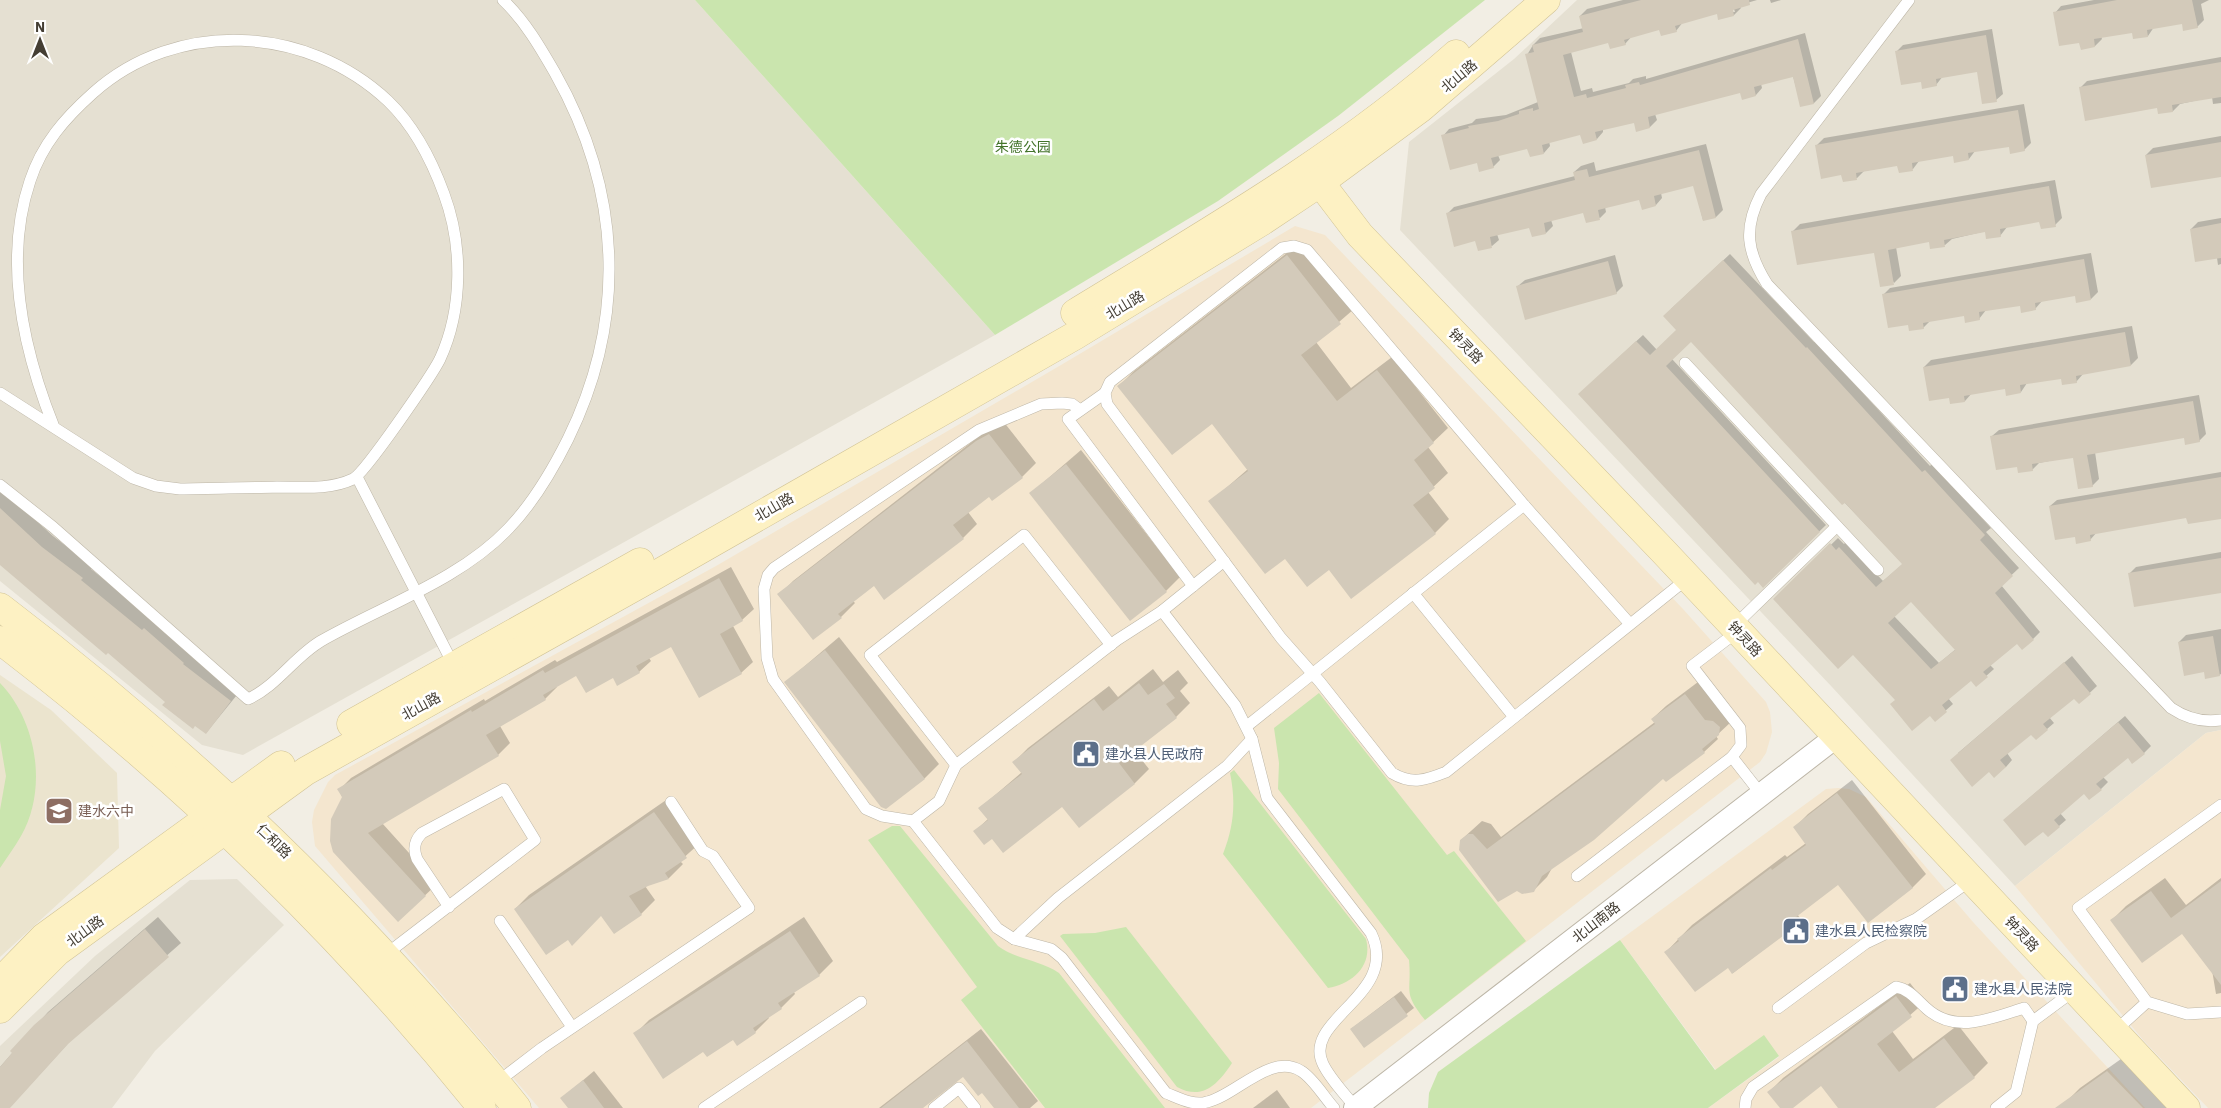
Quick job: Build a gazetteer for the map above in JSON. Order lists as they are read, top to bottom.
{
  "streets": {
    "street": [
      "北山路",
      "钟灵路",
      "仁和路",
      "北山南路"
    ]
  },
  "crossings": [
    ["北山路", "钟灵路"],
    ["北山路", "仁和路"],
    ["钟灵路", "北山南路"]
  ],
  "parks": ["朱德公园"],
  "places": {
    "public building": ["建水县人民政府", "建水县人民检察院", "建水县人民法院"],
    "school or university": ["建水六中"]
  },
  "north": "top"
}
